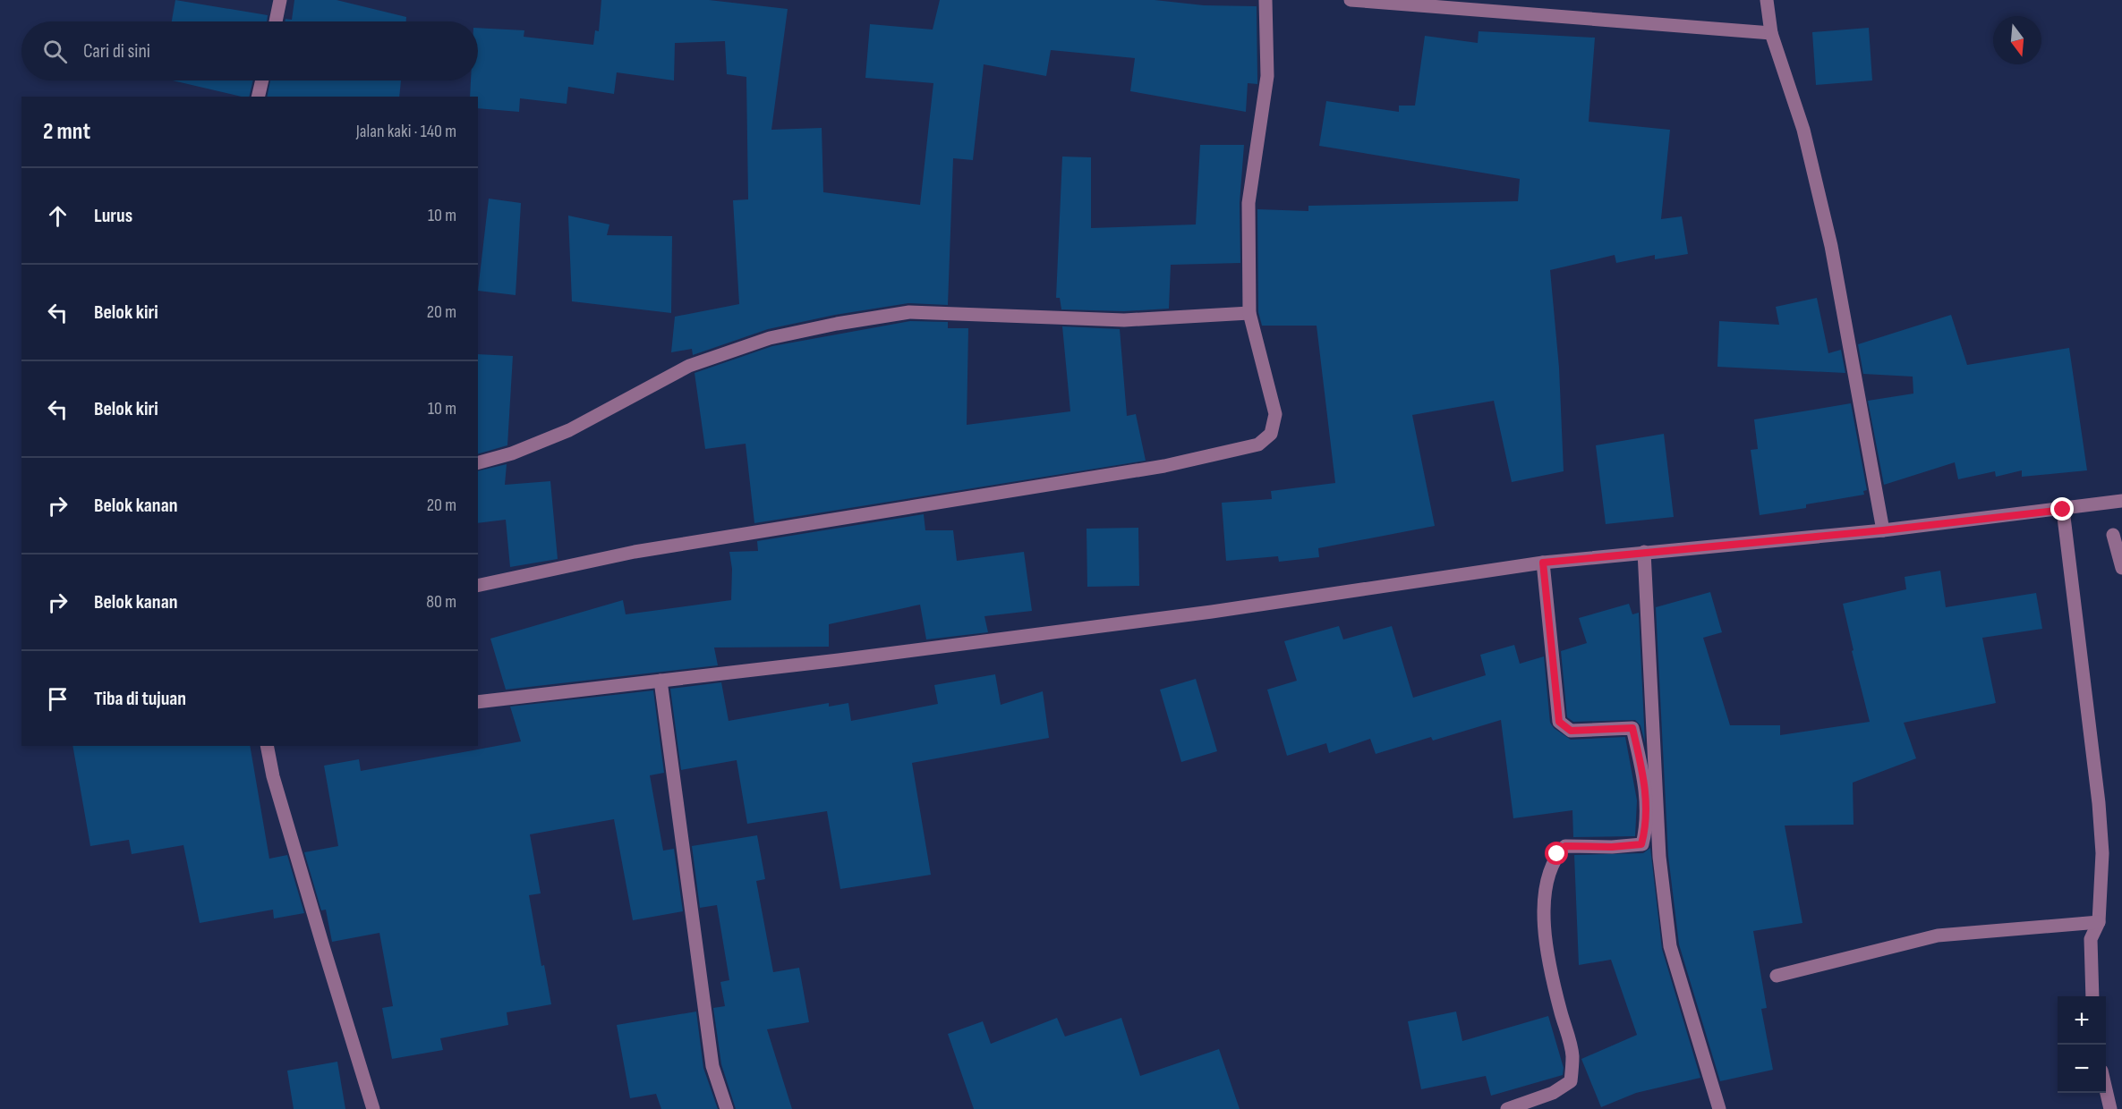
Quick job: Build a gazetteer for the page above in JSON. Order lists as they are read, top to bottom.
{
  "north": "bottom",
  "page": {
    "search": "Cari di sini",
    "heading": ["2 mnt", "Jalan kaki · 140 m"],
    "list": [
      ["Lurus", "10 m"],
      ["Belok kiri", "20 m"],
      ["Belok kiri", "10 m"],
      ["Belok kanan", "20 m"],
      ["Belok kanan", "80 m"],
      "Tiba di tujuan"
    ],
    "map_buttons": ["+", "−"]
  }
}
